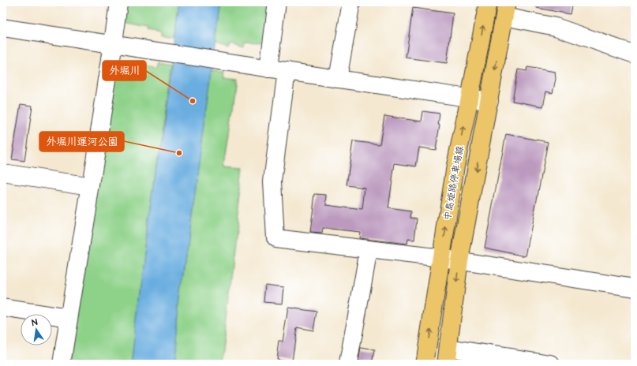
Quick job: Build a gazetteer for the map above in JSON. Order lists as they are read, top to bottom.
{
  "streets": {
    "main road": ["中島姫路停車場線"]
  },
  "places": ["外堀川", "外堀川運河公園"],
  "north": "top"
}
